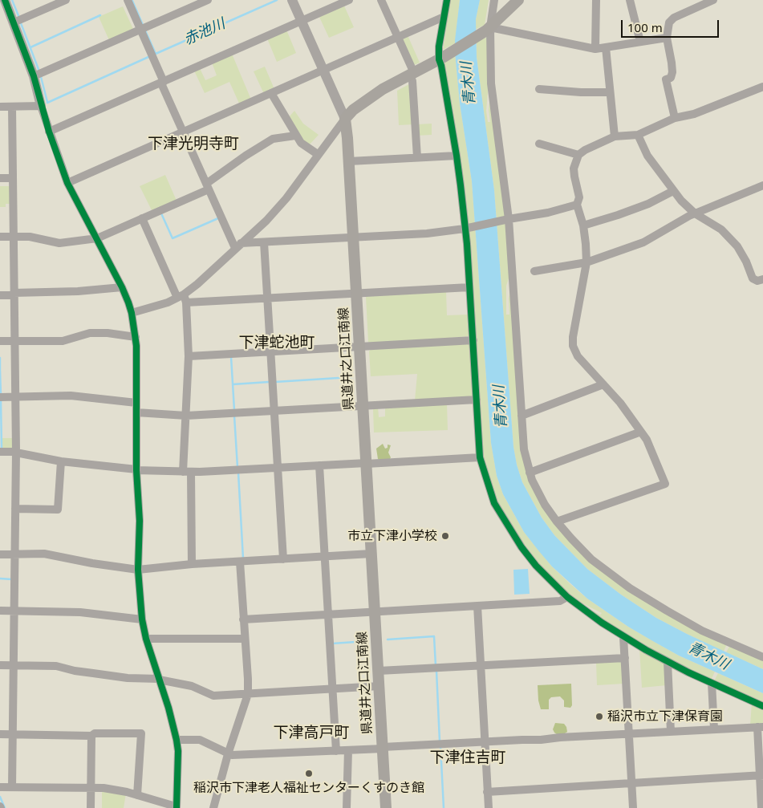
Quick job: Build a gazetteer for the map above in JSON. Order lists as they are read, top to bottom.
{
  "streets": {
    "main road": ["県道井之口江南線"]
  },
  "districts": [
    "下津光明寺町",
    "下津蛇池町",
    "下津高戸町",
    "下津住吉町"
  ],
  "water": ["赤池川", "青木川"],
  "places": ["市立下津小学校", "稲沢市立下津保育園", "稲沢市下津老人福祉センターくすのき館"],
  "scale_bar": "100 m"
}
